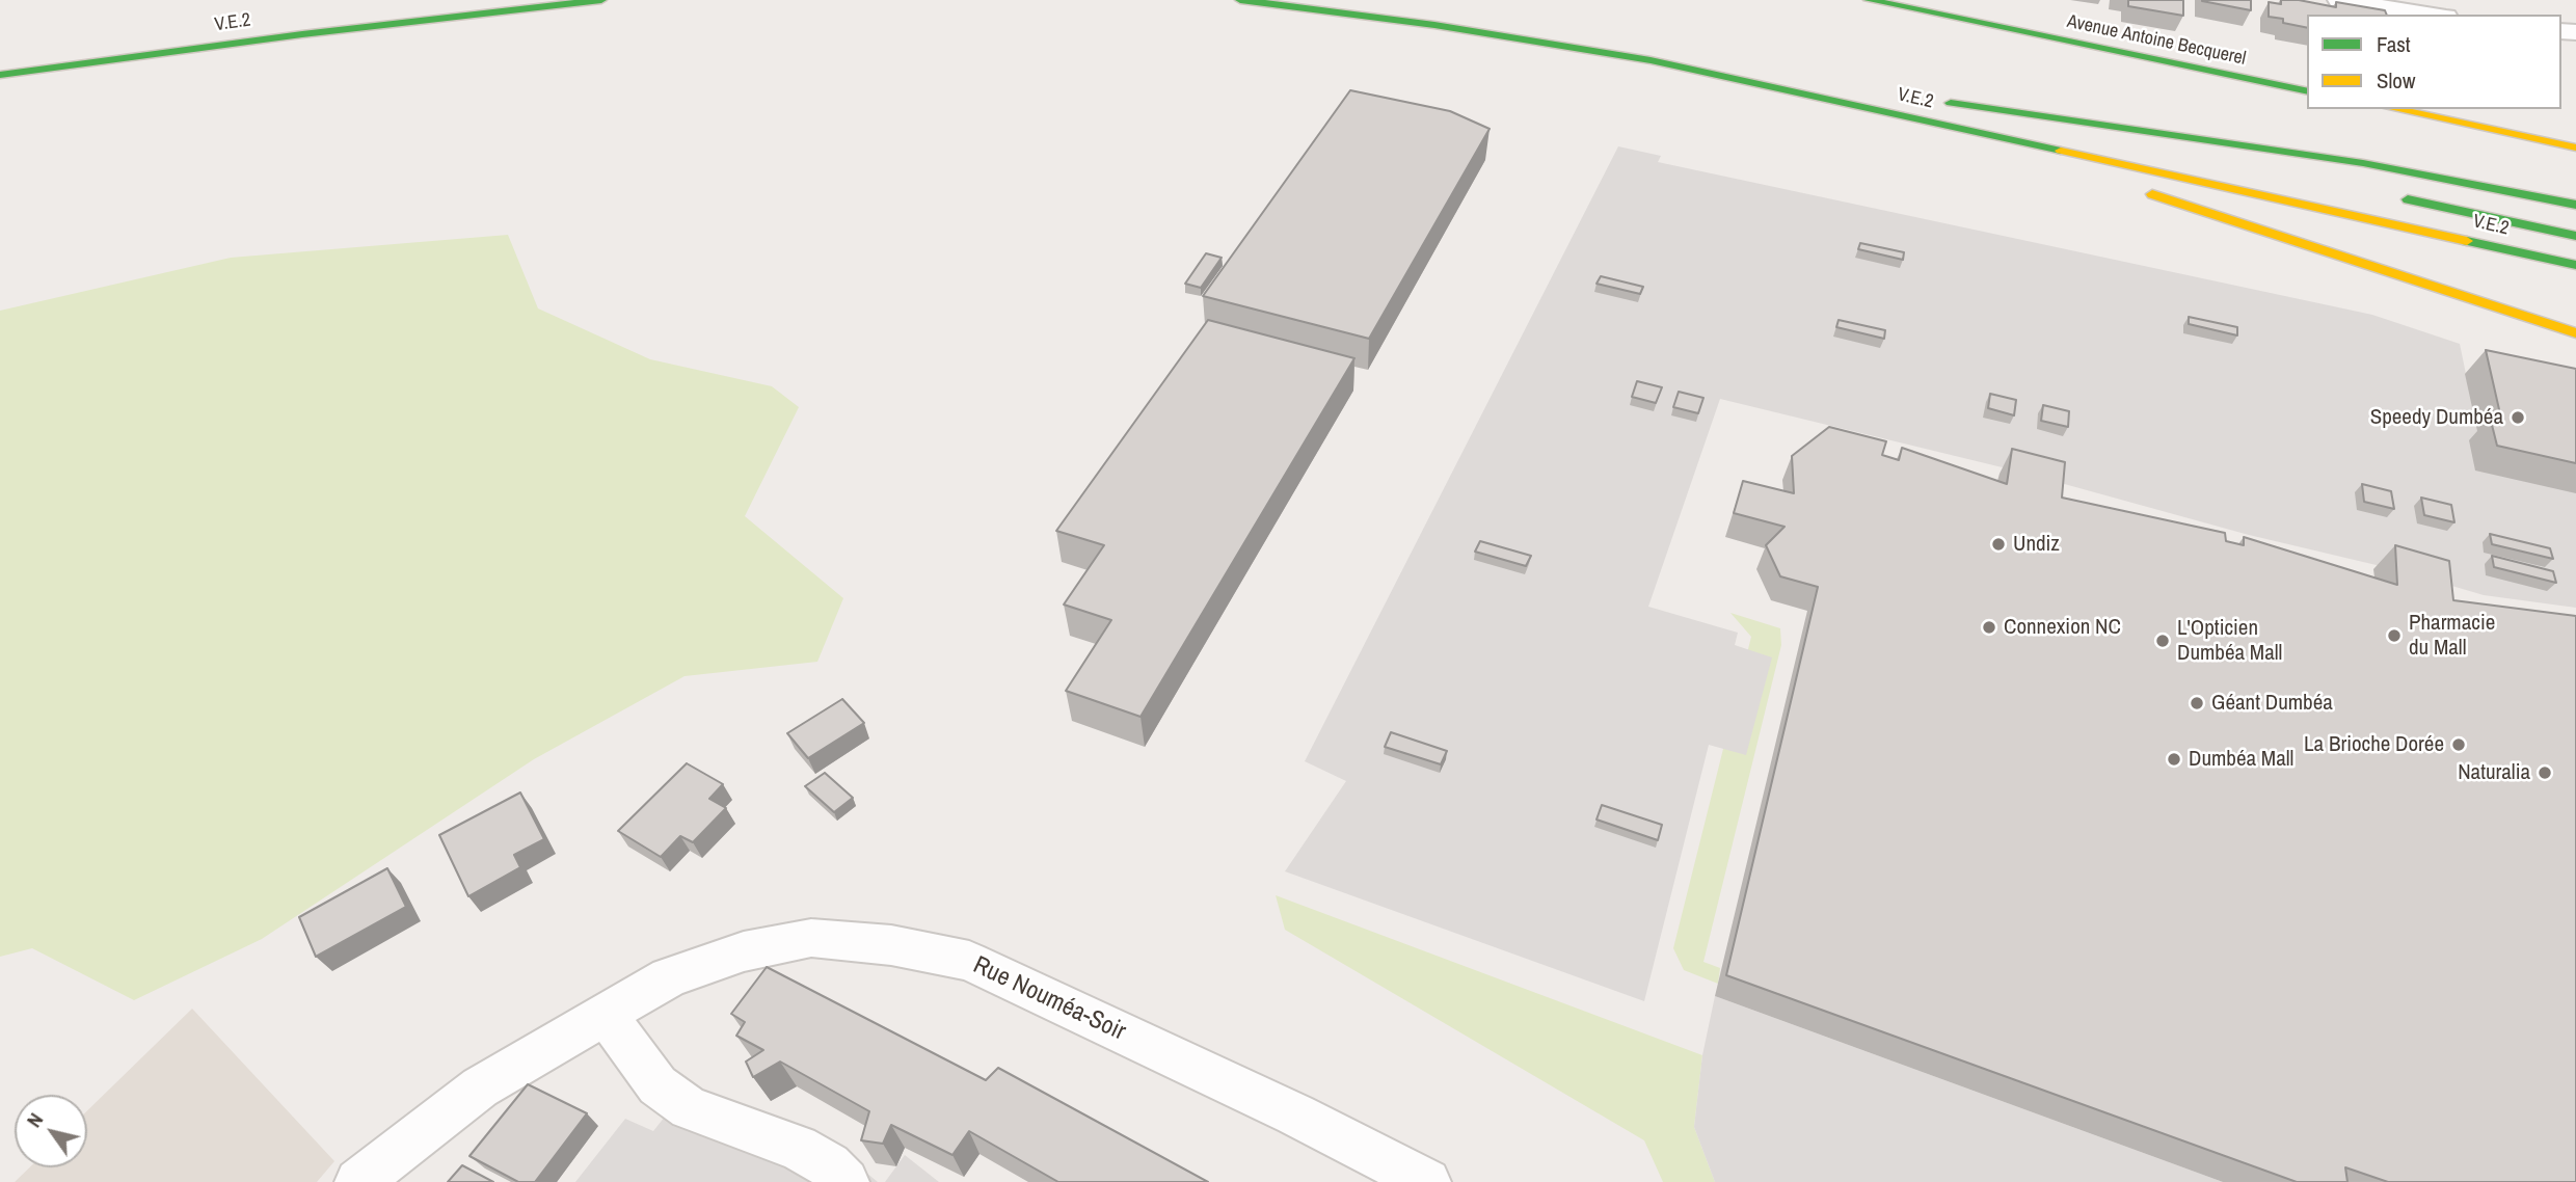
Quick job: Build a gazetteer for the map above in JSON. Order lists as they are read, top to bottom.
{
  "streets": {
    "main road": ["V.E.2", "Avenue Antoine Becquerel"],
    "street": ["Rue Nouméa-Soir"]
  },
  "places": [
    "Speedy Dumbéa",
    "Undiz",
    "Connexion NC",
    "Pharmacie du Mall",
    "L'Opticien Dumbéa Mall",
    "Géant Dumbéa",
    "La Brioche Dorée",
    "Dumbéa Mall",
    "Naturalia"
  ],
  "legend": ["Fast", "Slow"],
  "north": "top left"
}
